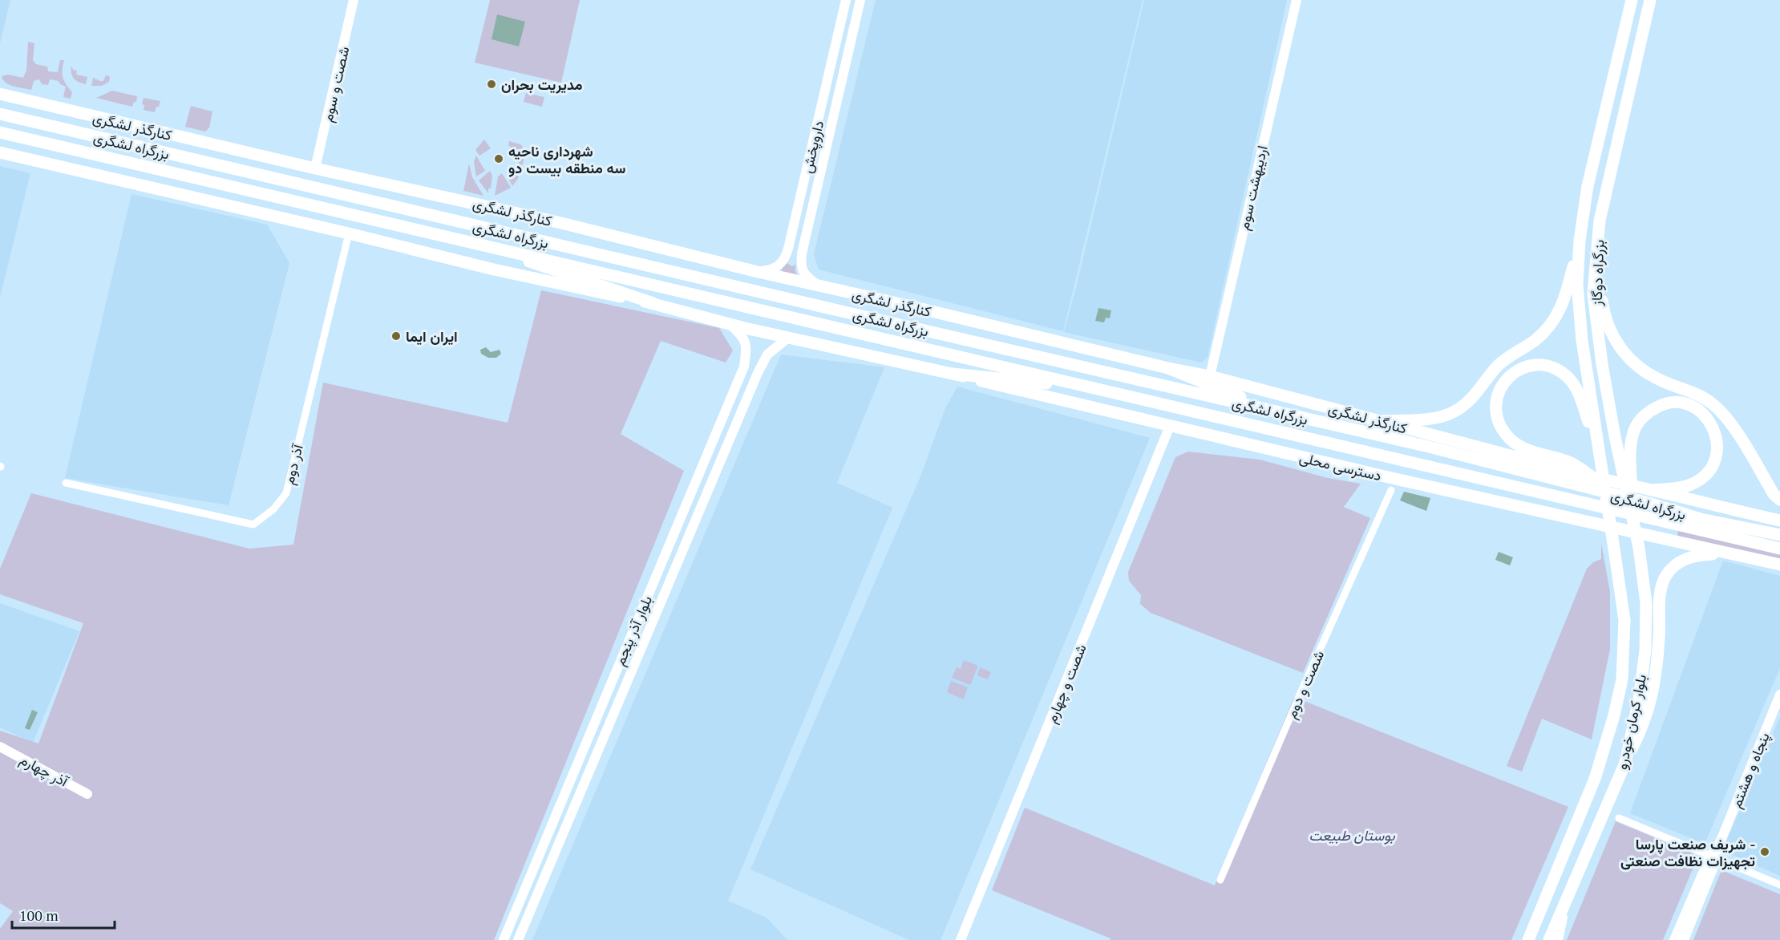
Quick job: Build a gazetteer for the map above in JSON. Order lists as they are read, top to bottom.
{
  "streets": {
    "main road": [
      "کنارگذر لشگری",
      "بزرگراه لشگری",
      "بزرگراه دوگاز",
      "دسترسی محلی",
      "بلوار کرمان خودرو"
    ],
    "street": [
      "شصت و سوم",
      "داروپخش",
      "اردیبهشت سوم",
      "آذر دوم",
      "بلوار آذر پنجم",
      "شصت و چهارم",
      "شصت و دوم",
      "آذر چهارم",
      "پنجاه و هشتم"
    ]
  },
  "crossings": [
    ["شصت و سوم", "کنارگذر لشگری"],
    ["کنارگذر لشگری", "داروپخش"],
    ["کنارگذر لشگری", "اردیبهشت سوم"],
    ["بزرگراه دوگاز", "بلوار کرمان خودرو"],
    ["دسترسی محلی", "شصت و چهارم"]
  ],
  "parks": ["بوستان طبیعت"],
  "places": [
    "مدیریت بحران",
    "شهرداری ناحیه سه منطقه بیست دو",
    "ایران ایما",
    "شریف صنعت پارسا - تجهیزات نظافت صنعتی"
  ],
  "scale_bar": "100 m"
}
